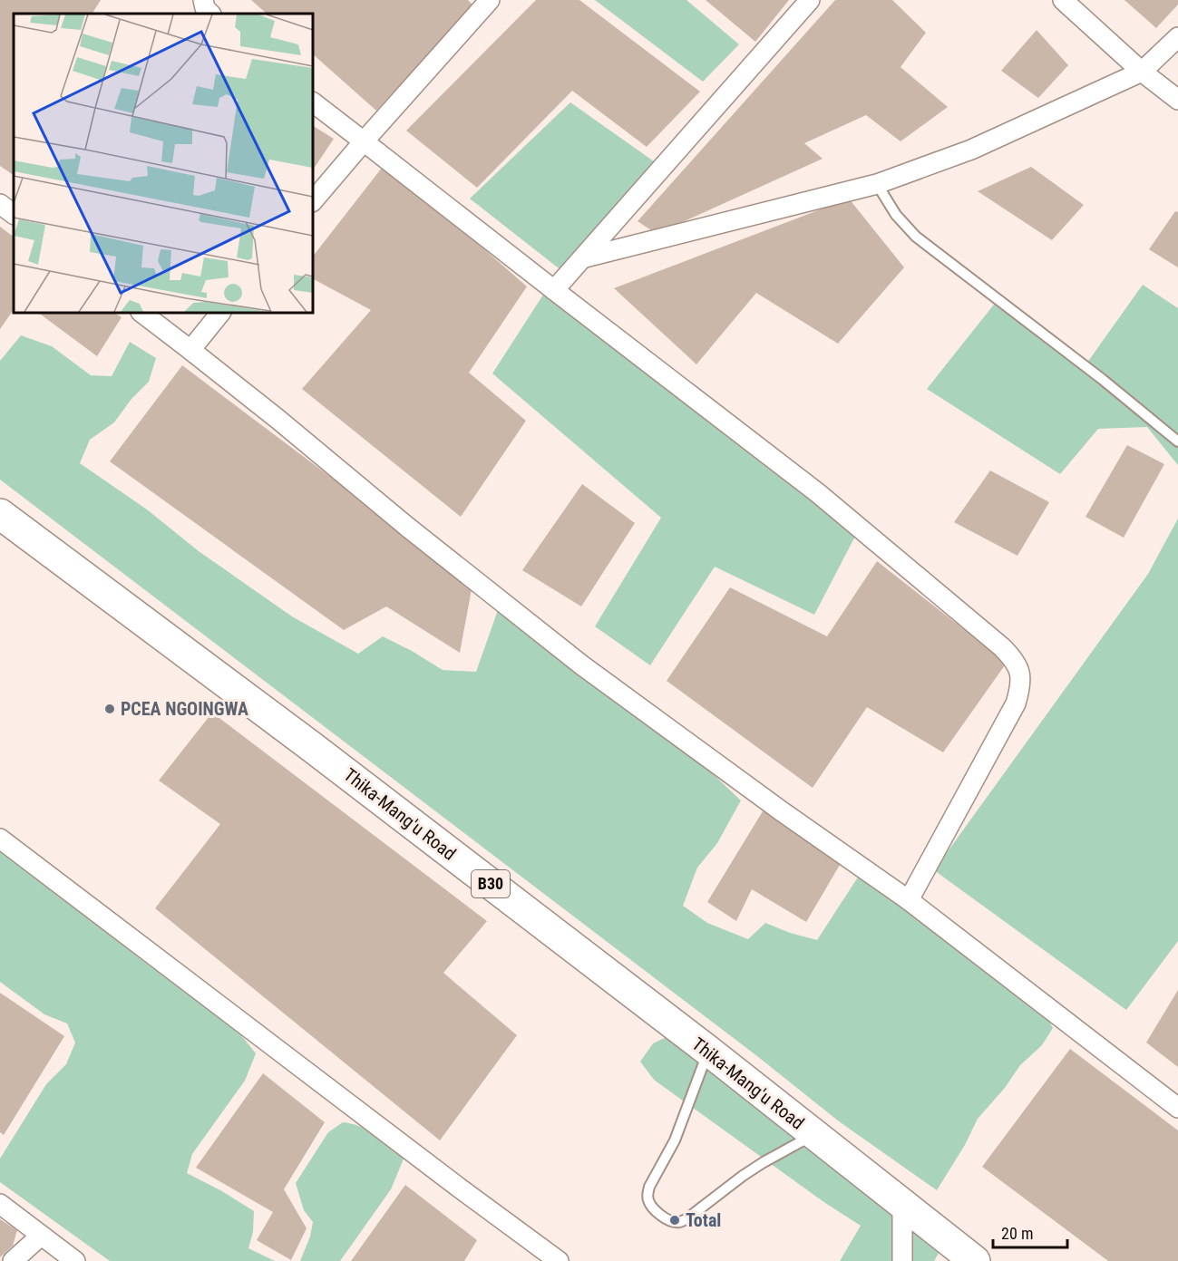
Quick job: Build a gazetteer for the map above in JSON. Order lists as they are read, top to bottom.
{
  "streets": {
    "highway": ["Thika-Mang'u Road", "B30"]
  },
  "places": ["PCEA NGOINGWA", "Total"],
  "scale_bar": "20 m"
}
